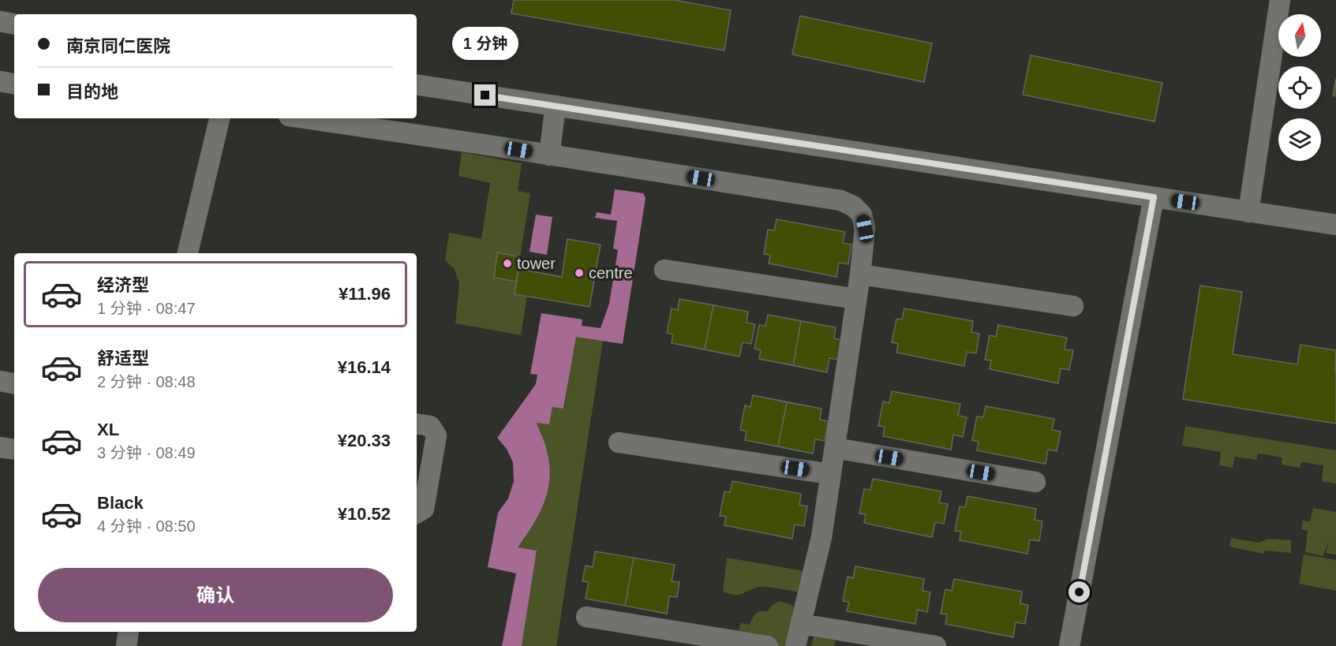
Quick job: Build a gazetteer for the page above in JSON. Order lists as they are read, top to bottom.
{
  "places": ["tower", "centre"],
  "north": "top",
  "page": {
    "banner": ["南京同仁医院", "目的地"],
    "bubble": "1 分钟",
    "list": [
      {
        "name": "经济型",
        "note": "1 分钟 · 08:47",
        "value": "¥11.96"
      },
      {
        "name": "舒适型",
        "note": "2 分钟 · 08:48",
        "value": "¥16.14"
      },
      {
        "name": "XL",
        "note": "3 分钟 · 08:49",
        "value": "¥20.33"
      },
      {
        "name": "Black",
        "note": "4 分钟 · 08:50",
        "value": "¥10.52"
      }
    ],
    "buttons": "确认"
  }
}
